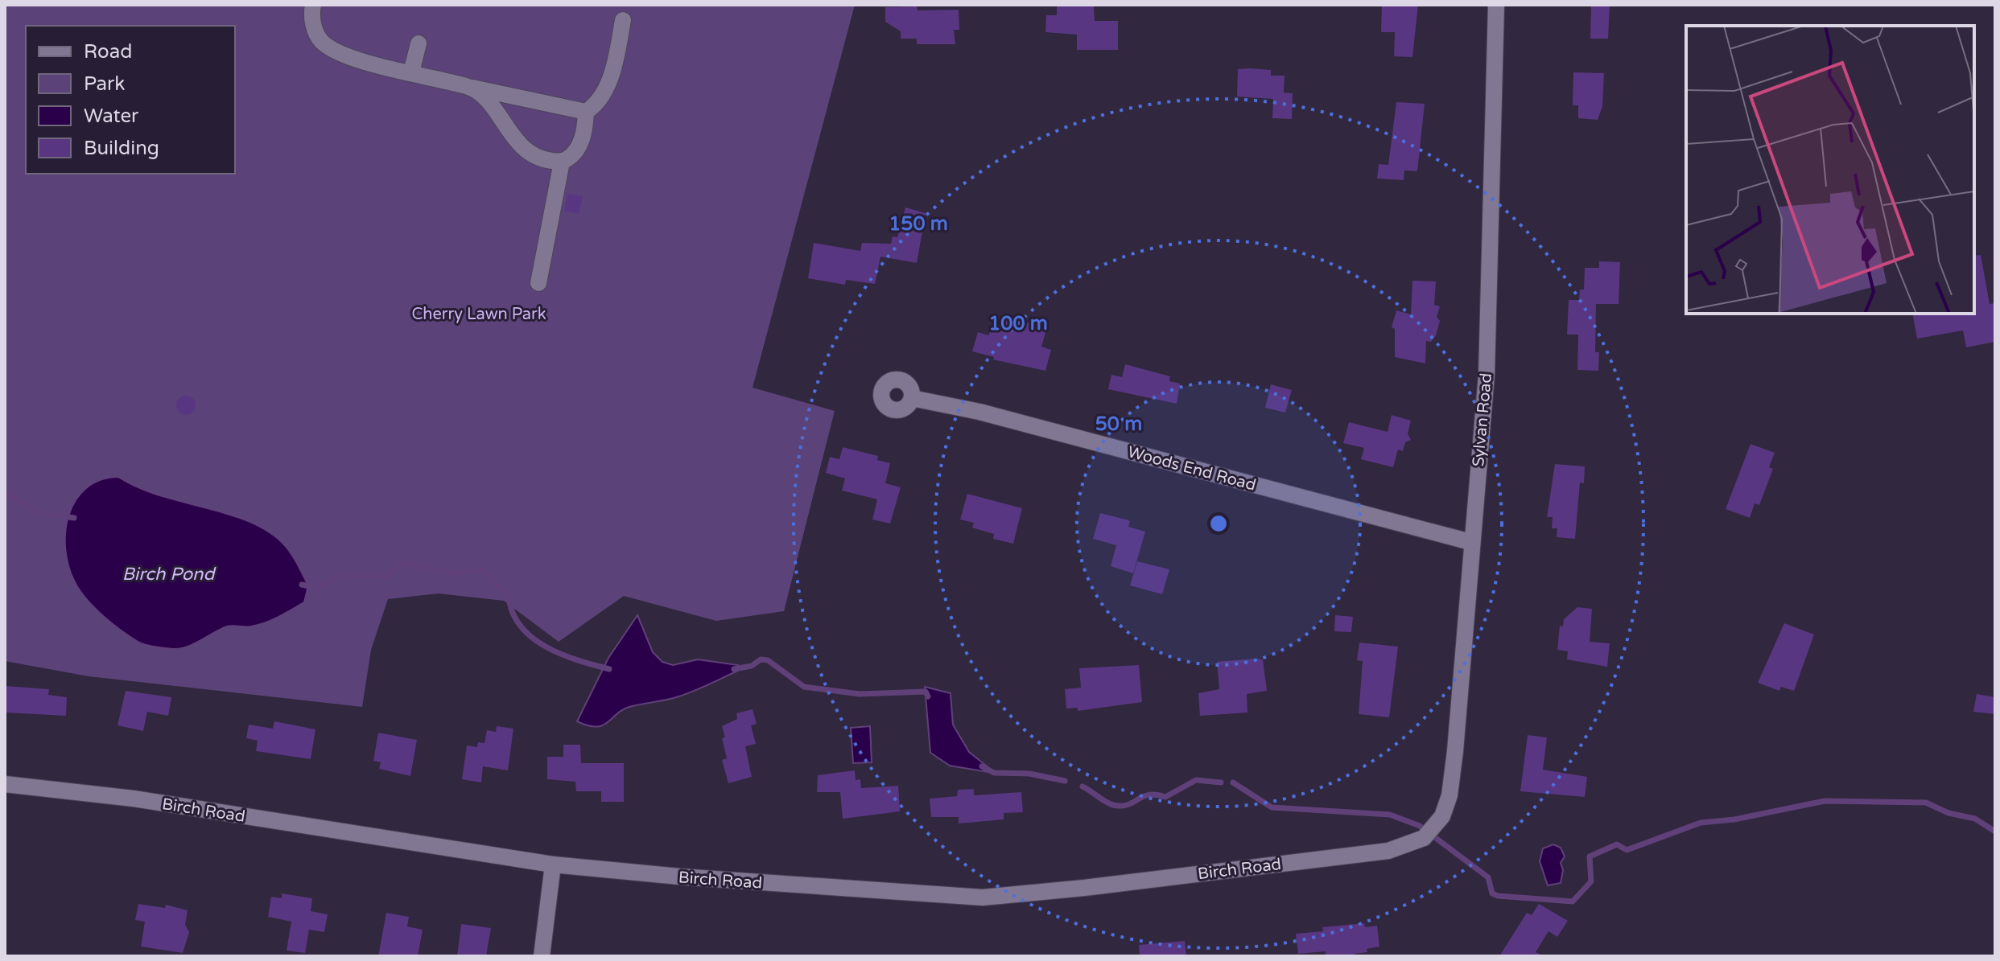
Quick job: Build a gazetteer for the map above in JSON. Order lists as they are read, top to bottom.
{
  "streets": {
    "street": ["Sylvan Road", "Woods End Road", "Birch Road"]
  },
  "crossings": [
    ["Sylvan Road", "Woods End Road"],
    ["Sylvan Road", "Birch Road"]
  ],
  "water": ["Birch Pond"],
  "parks": ["Cherry Lawn Park"],
  "legend": [
    "Road",
    "Park",
    "Water",
    "Building"
  ],
  "rings": ["150 m", "100 m", "50 m"]
}
